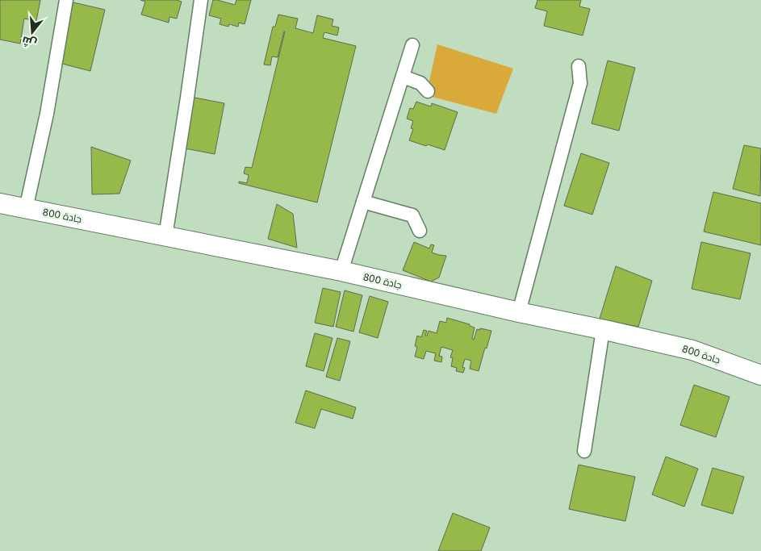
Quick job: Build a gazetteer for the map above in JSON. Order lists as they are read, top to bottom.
{
  "streets": {
    "main road": ["جادة 800"]
  },
  "north": "bottom"
}
